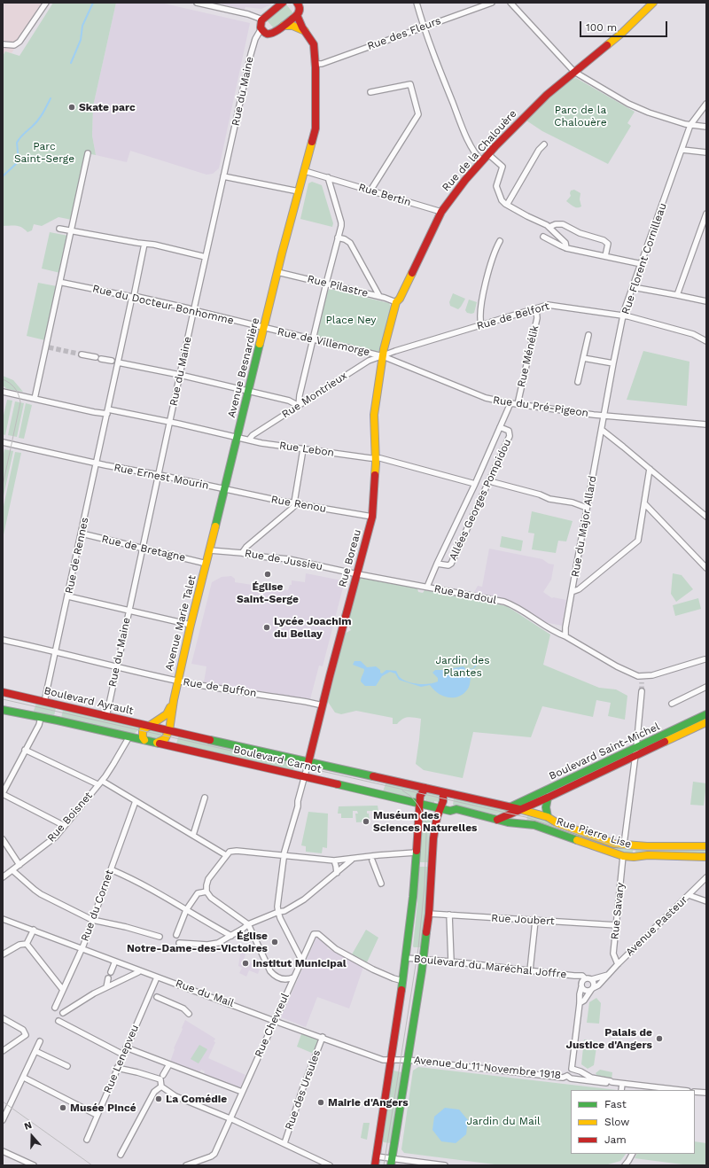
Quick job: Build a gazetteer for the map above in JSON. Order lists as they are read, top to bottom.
{
  "streets": {
    "main road": [
      "Rue de la Chalouère",
      "Avenue Besnardière",
      "Rue Boreau",
      "Avenue Marie Talet",
      "Boulevard Ayrault",
      "Boulevard Saint-Michel",
      "Boulevard Carnot",
      "Rue Pierre Lise"
    ],
    "street": [
      "Rue des Fleurs",
      "Rue du Maine",
      "Rue Bertin",
      "Rue Florent Cornilleau",
      "Rue Pilastre",
      "Rue du Docteur Bonhomme",
      "Rue de Belfort",
      "Rue de Villemorge",
      "Rue Ménélik",
      "Rue Montrieux",
      "Rue du Pré-Pigeon",
      "Rue Lebon",
      "Rue Ernest Mourin",
      "Allées Georges Pompidou",
      "Rue Renou",
      "Rue du Major Allard",
      "Rue de Bretagne",
      "Rue de Rennes",
      "Rue de Jussieu",
      "Rue Bardoul",
      "Rue de Buffon",
      "Rue Boisnet",
      "Rue du Cornet",
      "Rue Savary",
      "Rue Joubert",
      "Avenue Pasteur",
      "Boulevard du Maréchal Joffre",
      "Rue du Mail",
      "Rue Chevreul",
      "Rue Lenepveu",
      "Avenue du 11 Novembre 1918",
      "Rue des Ursules"
    ]
  },
  "crossings": [
    ["Rue des Fleurs", "Avenue Besnardière"],
    ["Rue du Maine", "Rue du Docteur Bonhomme"],
    ["Rue du Maine", "Rue Lebon"],
    ["Rue du Maine", "Rue Ernest Mourin"],
    ["Rue du Maine", "Rue de Bretagne"],
    ["Rue du Maine", "Rue de Buffon"],
    ["Rue du Maine", "Boulevard Ayrault"],
    ["Rue de la Chalouère", "Rue Bertin"],
    ["Rue de la Chalouère", "Rue Pilastre"],
    ["Rue de la Chalouère", "Rue de Belfort"],
    ["Rue de la Chalouère", "Rue de Villemorge"],
    ["Rue de la Chalouère", "Rue Montrieux"],
    ["Rue de la Chalouère", "Rue du Pré-Pigeon"],
    ["Rue de la Chalouère", "Rue Boreau"],
    ["Rue Bertin", "Avenue Besnardière"],
    ["Rue Florent Cornilleau", "Rue de Belfort"],
    ["Rue Florent Cornilleau", "Rue du Pré-Pigeon"],
    ["Rue Florent Cornilleau", "Rue du Major Allard"],
    ["Rue Pilastre", "Avenue Besnardière"],
    ["Rue du Docteur Bonhomme", "Rue de Villemorge"],
    ["Rue du Docteur Bonhomme", "Avenue Besnardière"],
    ["Rue du Docteur Bonhomme", "Rue de Rennes"],
    ["Rue de Belfort", "Rue de Villemorge"],
    ["Rue de Belfort", "Rue Ménélik"],
    ["Rue de Belfort", "Rue Montrieux"],
    ["Rue de Belfort", "Rue du Pré-Pigeon"],
    ["Rue de Belfort", "Rue Boreau"],
    ["Rue de Villemorge", "Avenue Besnardière"],
    ["Rue de Villemorge", "Rue Montrieux"],
    ["Rue de Villemorge", "Rue du Pré-Pigeon"],
    ["Rue de Villemorge", "Rue Boreau"],
    ["Rue Ménélik", "Rue du Pré-Pigeon"],
    ["Avenue Besnardière", "Rue Lebon"],
    ["Avenue Besnardière", "Rue Ernest Mourin"],
    ["Avenue Besnardière", "Rue Renou"],
    ["Avenue Besnardière", "Rue de Jussieu"],
    ["Avenue Besnardière", "Avenue Marie Talet"],
    ["Rue Montrieux", "Rue du Pré-Pigeon"],
    ["Rue Montrieux", "Rue Lebon"],
    ["Rue Montrieux", "Rue Boreau"],
    ["Rue du Pré-Pigeon", "Allées Georges Pompidou"],
    ["Rue du Pré-Pigeon", "Rue du Major Allard"],
    ["Rue du Pré-Pigeon", "Rue Boreau"],
    ["Rue Lebon", "Allées Georges Pompidou"],
    ["Rue Lebon", "Rue de Rennes"],
    ["Rue Lebon", "Rue Boreau"],
    ["Rue Ernest Mourin", "Rue Renou"],
    ["Rue Ernest Mourin", "Rue de Rennes"],
    ["Allées Georges Pompidou", "Rue Bardoul"],
    ["Rue Renou", "Rue Boreau"],
    ["Rue du Major Allard", "Rue Bardoul"],
    ["Rue de Bretagne", "Rue de Rennes"],
    ["Rue de Bretagne", "Avenue Marie Talet"],
    ["Rue de Rennes", "Rue de Buffon"],
    ["Rue de Rennes", "Boulevard Ayrault"],
    ["Rue Boreau", "Rue de Jussieu"],
    ["Rue Boreau", "Rue Bardoul"],
    ["Rue Boreau", "Rue de Buffon"],
    ["Rue Boreau", "Boulevard Carnot"],
    ["Rue de Jussieu", "Rue Bardoul"],
    ["Rue de Jussieu", "Avenue Marie Talet"],
    ["Avenue Marie Talet", "Rue de Buffon"],
    ["Avenue Marie Talet", "Boulevard Ayrault"],
    ["Avenue Marie Talet", "Boulevard Carnot"],
    ["Boulevard Ayrault", "Boulevard Carnot"],
    ["Boulevard Saint-Michel", "Rue Pierre Lise"],
    ["Boulevard Carnot", "Rue Boisnet"],
    ["Rue Pierre Lise", "Rue Savary"],
    ["Rue du Cornet", "Rue du Mail"],
    ["Rue Savary", "Rue Joubert"],
    ["Rue Savary", "Avenue Pasteur"],
    ["Avenue Pasteur", "Boulevard du Maréchal Joffre"],
    ["Rue du Mail", "Rue Chevreul"],
    ["Rue du Mail", "Avenue du 11 Novembre 1918"],
    ["Rue du Mail", "Rue des Ursules"]
  ],
  "parks": [
    "Parc de la Chalouère",
    "Parc Saint-Serge",
    "Place Ney",
    "Jardin des Plantes",
    "Jardin du Mail"
  ],
  "places": [
    "Skate parc",
    "Église Saint-Serge",
    "Lycée Joachim du Bellay",
    "Muséum des Sciences Naturelles",
    "Église Notre-Dame-des-Victoires",
    "Institut Municipal",
    "Palais de Justice d'Angers",
    "La Comédie",
    "Mairie d'Angers",
    "Musée Pincé"
  ],
  "legend": ["Fast", "Slow", "Jam"],
  "scale_bar": "100 m",
  "north": "top"
}
